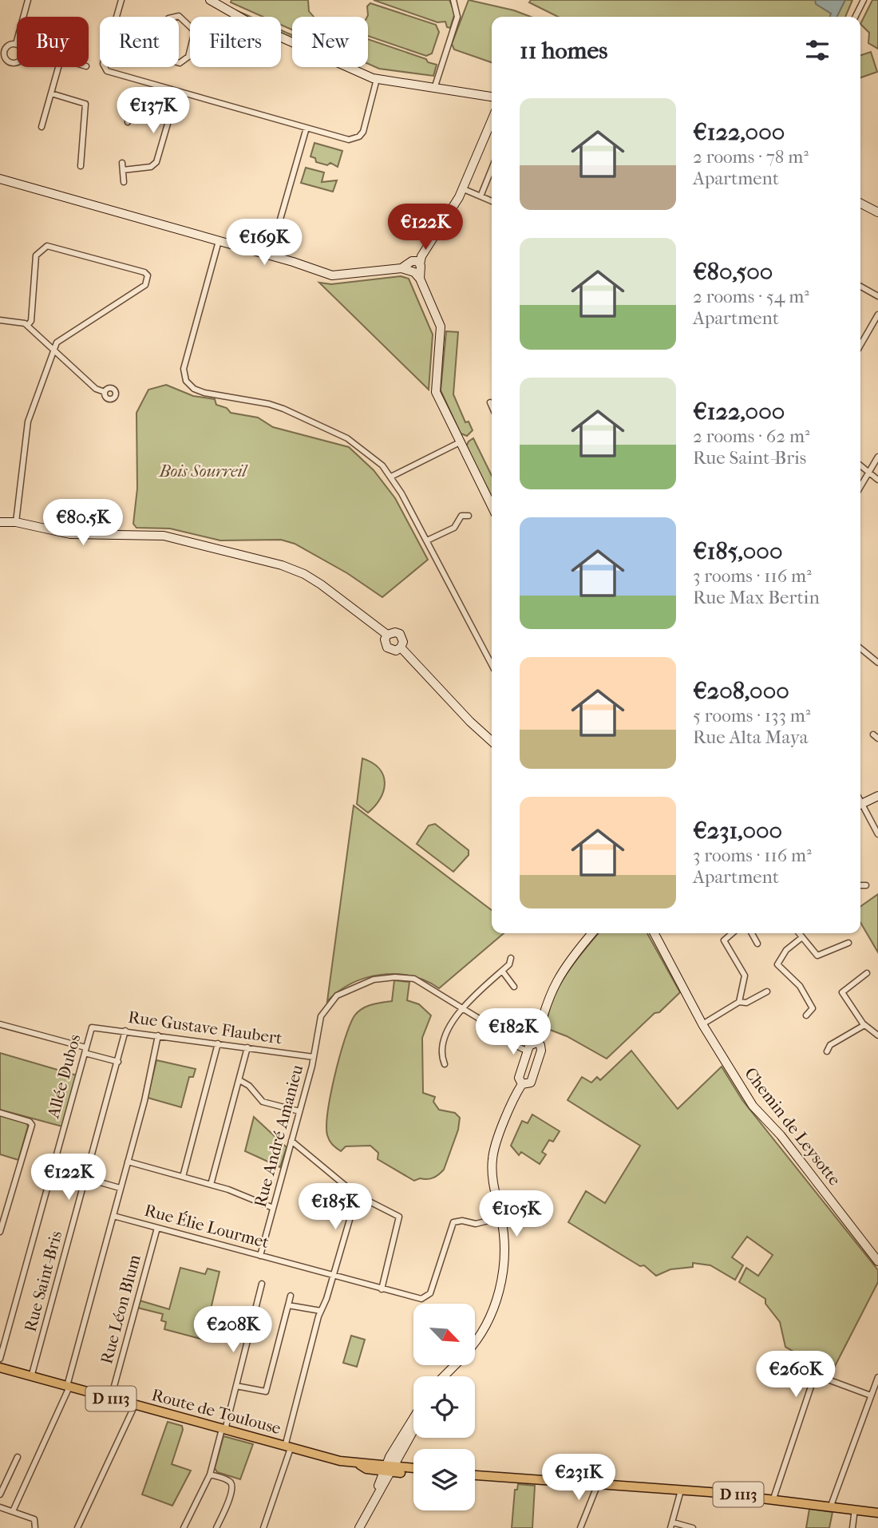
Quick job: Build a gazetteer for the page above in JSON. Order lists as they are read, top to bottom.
{
  "streets": {
    "main road": ["D 1113", "Route de Toulouse"],
    "street": [
      "Rue Gustave Flaubert",
      "Allée Dubos",
      "Chemin de Leysotte",
      "Rue André Amanieu",
      "Rue Élie Lourmet",
      "Rue Saint-Bris",
      "Rue Léon Blum"
    ]
  },
  "crossings": [
    ["Rue Gustave Flaubert", "Allée Dubos"],
    ["Rue Gustave Flaubert", "Rue André Amanieu"],
    ["Rue Gustave Flaubert", "Rue Saint-Bris"],
    ["Rue André Amanieu", "Rue Élie Lourmet"],
    ["Rue Élie Lourmet", "Rue Léon Blum"],
    ["Rue Saint-Bris", "Route de Toulouse"],
    ["Rue Léon Blum", "Route de Toulouse"]
  ],
  "parks": ["Bois Sourreil"],
  "north": "bottom right",
  "page": {
    "chip": [
      "Buy",
      "Rent",
      "Filters",
      "New"
    ],
    "heading": "11 homes",
    "list": [
      {
        "name": "€122,000",
        "note": "2 rooms · 78 m² · Apartment"
      },
      {
        "name": "€80,500",
        "note": "2 rooms · 54 m² · Apartment"
      },
      {
        "name": "€122,000",
        "note": "2 rooms · 62 m² · Rue Saint-Bris"
      },
      {
        "name": "€185,000",
        "note": "3 rooms · 116 m² · Rue Max Bertin"
      },
      {
        "name": "€208,000",
        "note": "5 rooms · 133 m² · Rue Alta Maya"
      },
      {
        "name": "€231,000",
        "note": "3 rooms · 116 m² · Apartment"
      }
    ],
    "price": [
      "€137K",
      "€122K",
      "€169K",
      "€80.5K",
      "€182K",
      "€122K",
      "€185K",
      "€105K",
      "€208K",
      "€260K",
      "€231K"
    ]
  }
}
